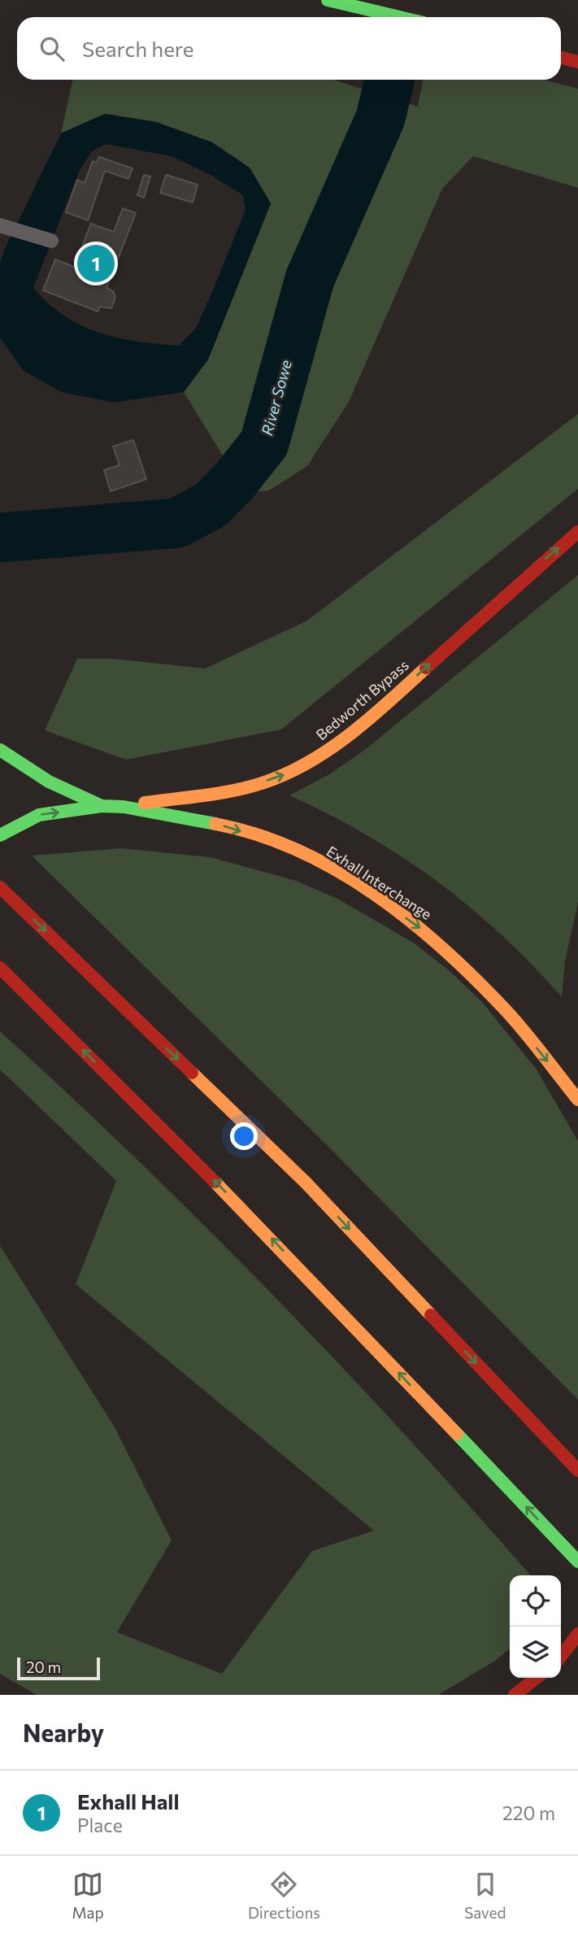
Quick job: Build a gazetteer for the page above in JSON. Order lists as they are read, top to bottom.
{
  "streets": {
    "main road": ["Bedworth Bypass", "Exhall Interchange"]
  },
  "crossings": [
    ["Bedworth Bypass", "Exhall Interchange"]
  ],
  "one_way": ["Bedworth Bypass", "Exhall Interchange"],
  "water": ["River Sowe"],
  "scale_bar": "20 m",
  "page": {
    "search": "Search here",
    "pins": "1",
    "scale": "20 m",
    "heading": "Nearby",
    "list": [
      {
        "mark": "1",
        "name": "Exhall Hall",
        "note": "Place",
        "value": "220 m"
      }
    ],
    "nav": ["Map", "Directions", "Saved"]
  }
}
